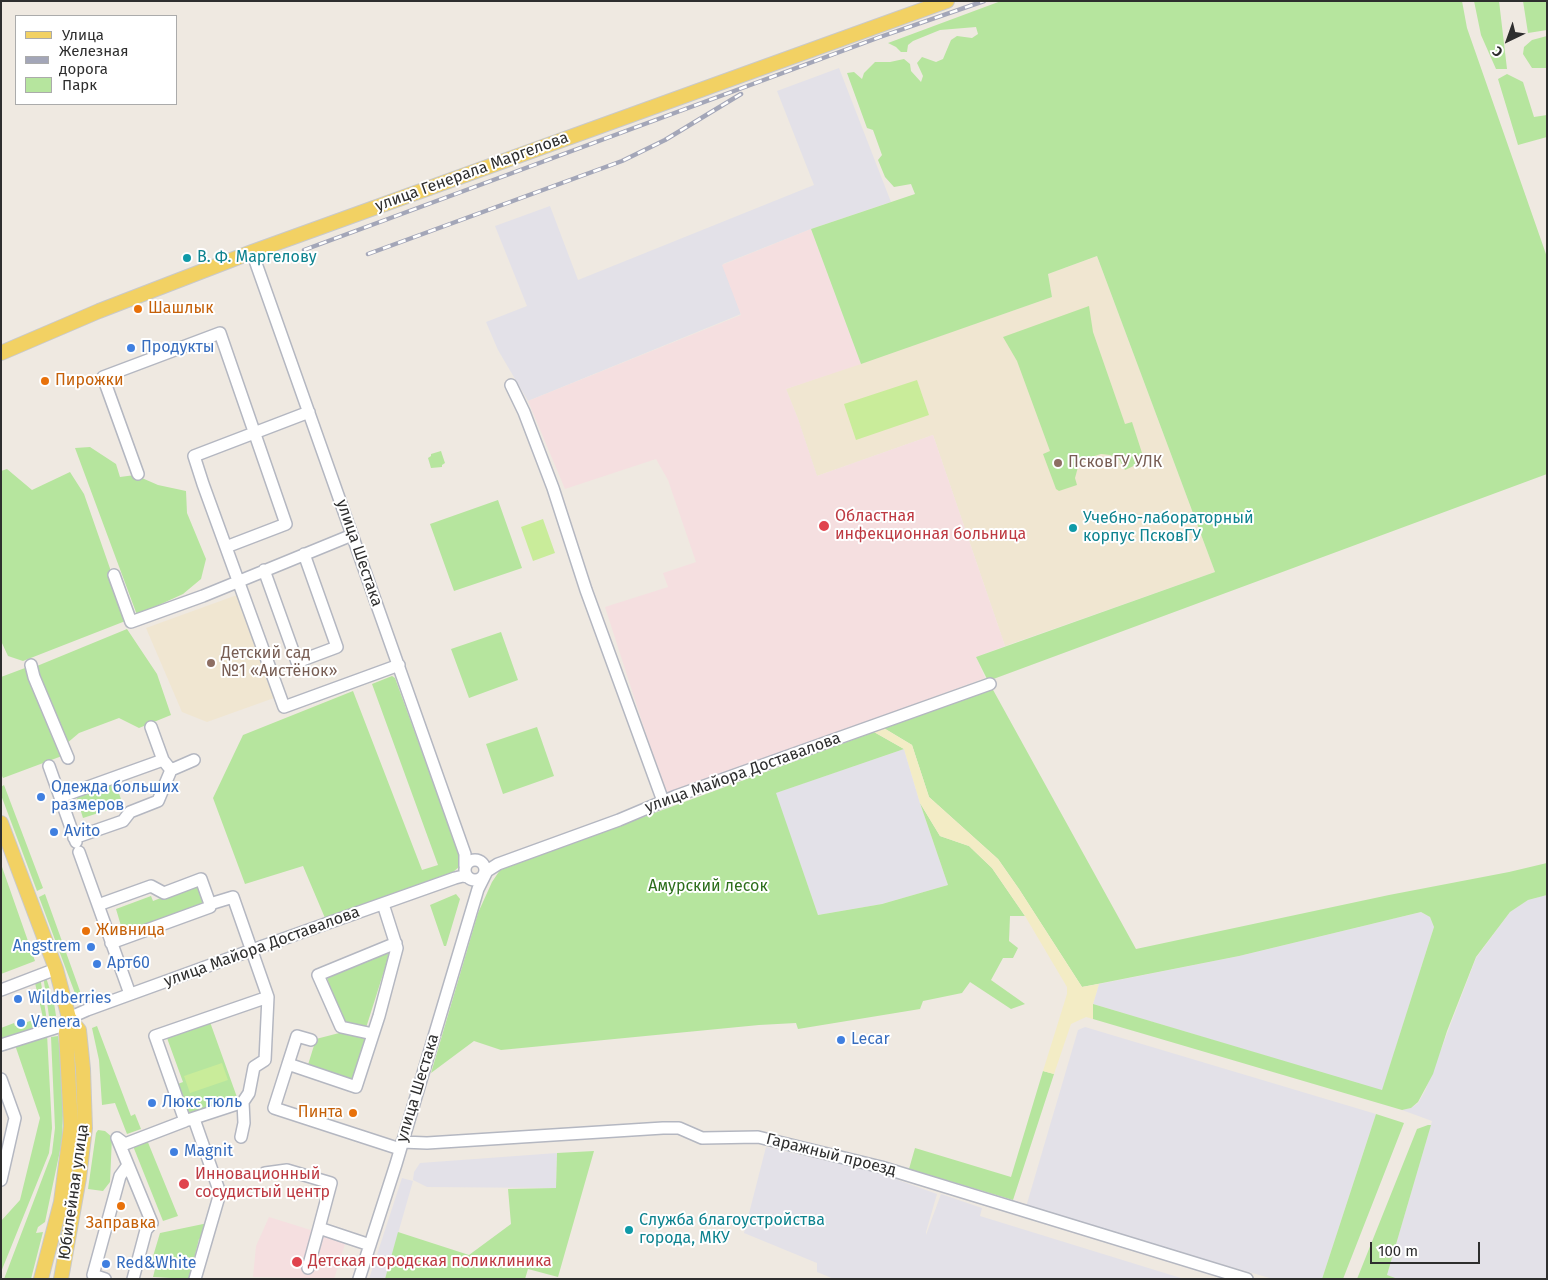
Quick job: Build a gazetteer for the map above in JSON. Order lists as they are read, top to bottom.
{
  "streets": {
    "main road": ["улица Генерала Маргелова", "Юбилейная улица"],
    "street": ["улица Шестака", "улица Майора Доставалова", "Гаражный проезд"]
  },
  "crossings": [
    ["улица Генерала Маргелова", "улица Шестака"],
    ["улица Шестака", "улица Майора Доставалова"],
    ["улица Шестака", "Гаражный проезд"],
    ["улица Майора Доставалова", "Юбилейная улица"]
  ],
  "parks": ["Амурский лесок"],
  "places": [
    "В. Ф. Маргелову",
    "Шашлык",
    "Продукты",
    "Пирожки",
    "ПсковГУ УЛК",
    "Областная инфекционная больница",
    "Учебно-лабораторный корпус ПсковГУ",
    "Детский сад №1 «Аистёнок»",
    "Одежда больших размеров",
    "Avito",
    "Живница",
    "Angstrem",
    "Арт60",
    "Wildberries",
    "Venera",
    "Lecar",
    "Люкс тюль",
    "Пинта",
    "Magnit",
    "Инновационный сосудистый центр",
    "Заправка",
    "Служба благоустройства города, МКУ",
    "Детская городская поликлиника",
    "Red&White"
  ],
  "legend": ["Улица", "Железная дорога", "Парк"],
  "scale_bar": "100 m",
  "north": "bottom left"
}
